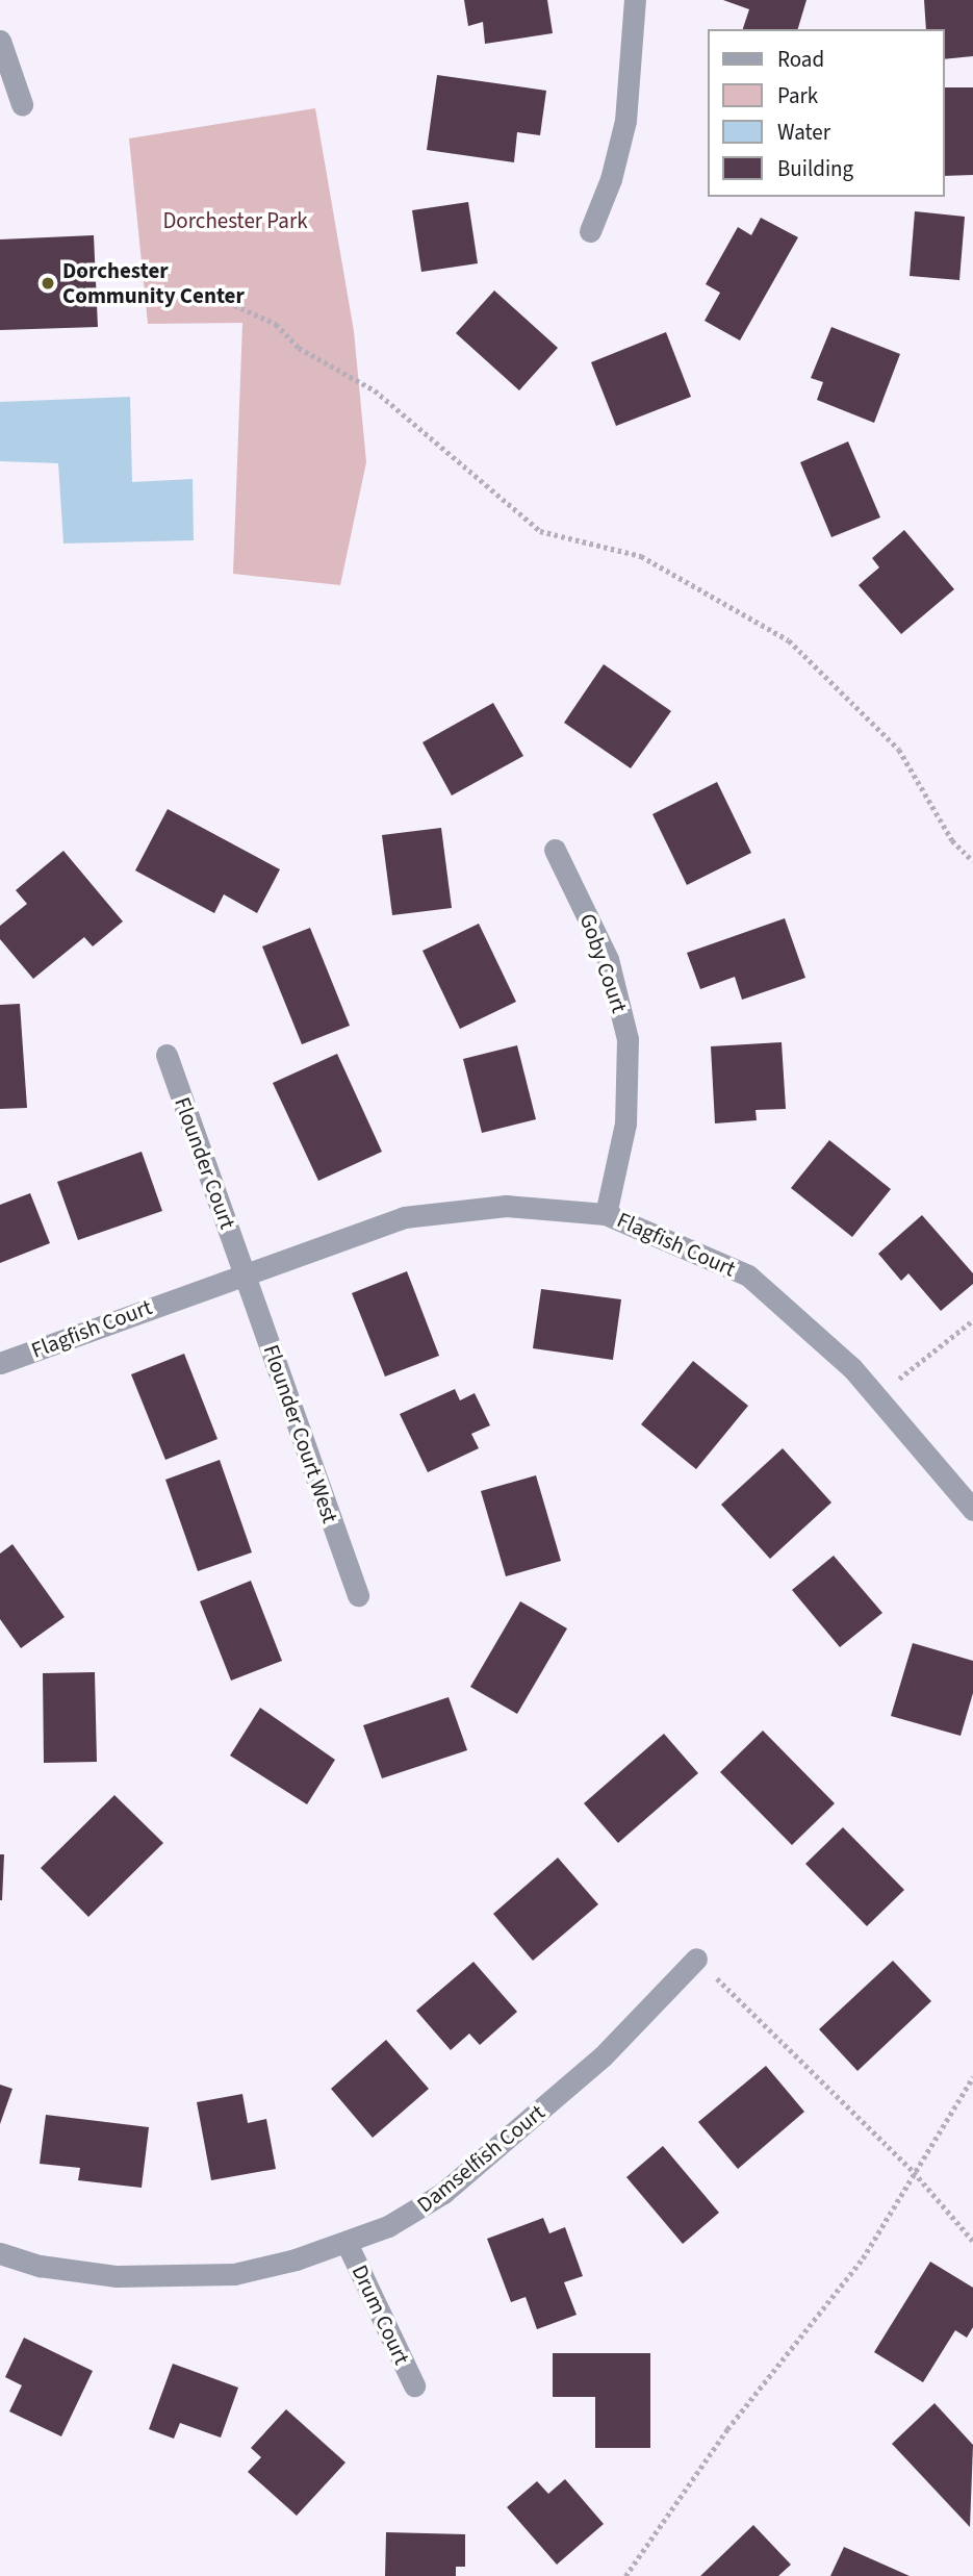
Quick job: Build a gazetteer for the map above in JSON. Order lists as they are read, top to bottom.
{
  "streets": {
    "street": [
      "Goby Court",
      "Flounder Court",
      "Flagfish Court",
      "Flounder Court West",
      "Damselfish Court",
      "Drum Court"
    ]
  },
  "crossings": [
    ["Goby Court", "Flagfish Court"],
    ["Flounder Court", "Flagfish Court"],
    ["Flounder Court", "Flounder Court West"],
    ["Flagfish Court", "Flounder Court West"],
    ["Damselfish Court", "Drum Court"]
  ],
  "parks": ["Dorchester Park"],
  "places": ["Dorchester Community Center"],
  "legend": [
    "Road",
    "Park",
    "Water",
    "Building"
  ]
}
